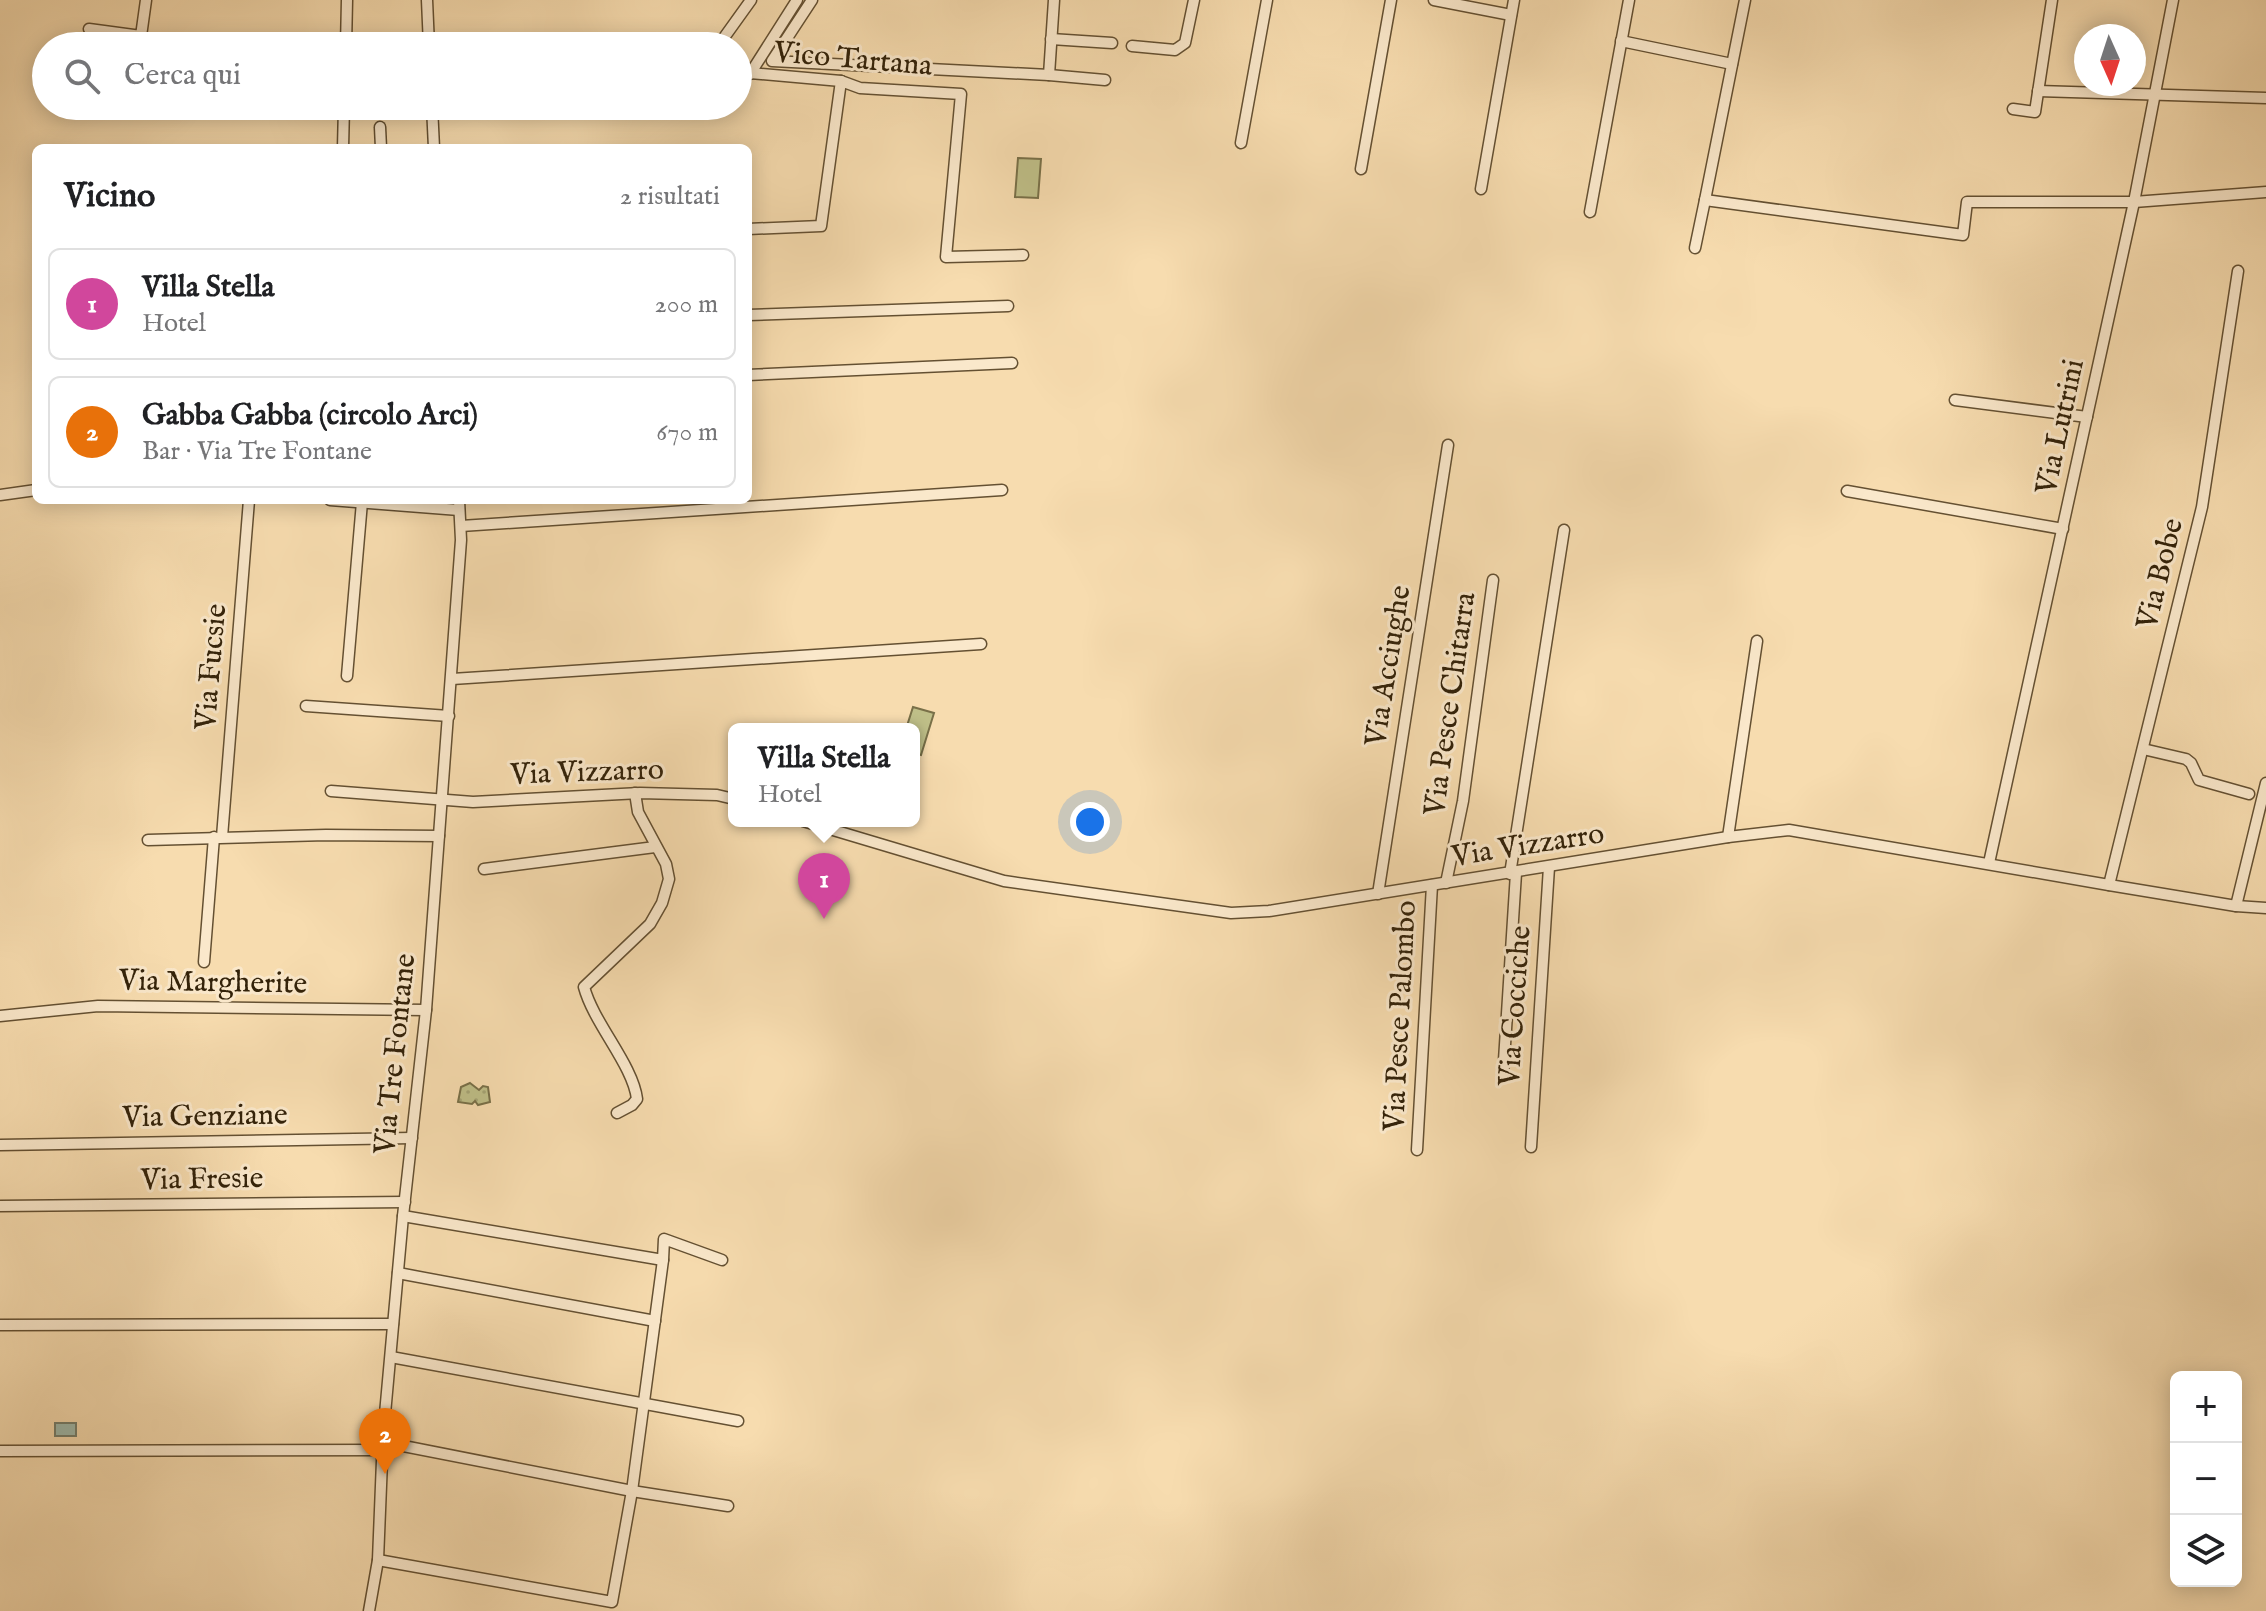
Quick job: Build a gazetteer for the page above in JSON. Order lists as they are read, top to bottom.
{
  "streets": {
    "street": [
      "Vico Tartana",
      "Via Lutrini",
      "Via Bobe",
      "Via Acciughe",
      "Via Fucsie",
      "Via Pesce Chitarra",
      "Via Vizzarro",
      "Via Margherite",
      "Via Cocciche",
      "Via Pesce Palombo",
      "Via Tre Fontane",
      "Via Genziane",
      "Via Fresie"
    ]
  },
  "crossings": [
    ["Via Lutrini", "Via Vizzarro"],
    ["Via Bobe", "Via Vizzarro"],
    ["Via Acciughe", "Via Vizzarro"],
    ["Via Pesce Chitarra", "Via Vizzarro"],
    ["Via Vizzarro", "Via Cocciche"],
    ["Via Vizzarro", "Via Pesce Palombo"],
    ["Via Vizzarro", "Via Tre Fontane"],
    ["Via Margherite", "Via Tre Fontane"],
    ["Via Tre Fontane", "Via Genziane"],
    ["Via Tre Fontane", "Via Fresie"]
  ],
  "north": "bottom",
  "page": {
    "search": "Cerca qui",
    "heading": ["Vicino", "2 risultati"],
    "list": [
      {
        "mark": "1",
        "name": "Villa Stella",
        "note": "Hotel",
        "value": "200 m"
      },
      {
        "mark": "2",
        "name": "Gabba Gabba (circolo Arci)",
        "note": "Bar · Via Tre Fontane",
        "value": "670 m"
      }
    ],
    "popup": ["Villa Stella", "Hotel"],
    "pins": ["1", "2"],
    "map_buttons": ["+", "−"]
  }
}
